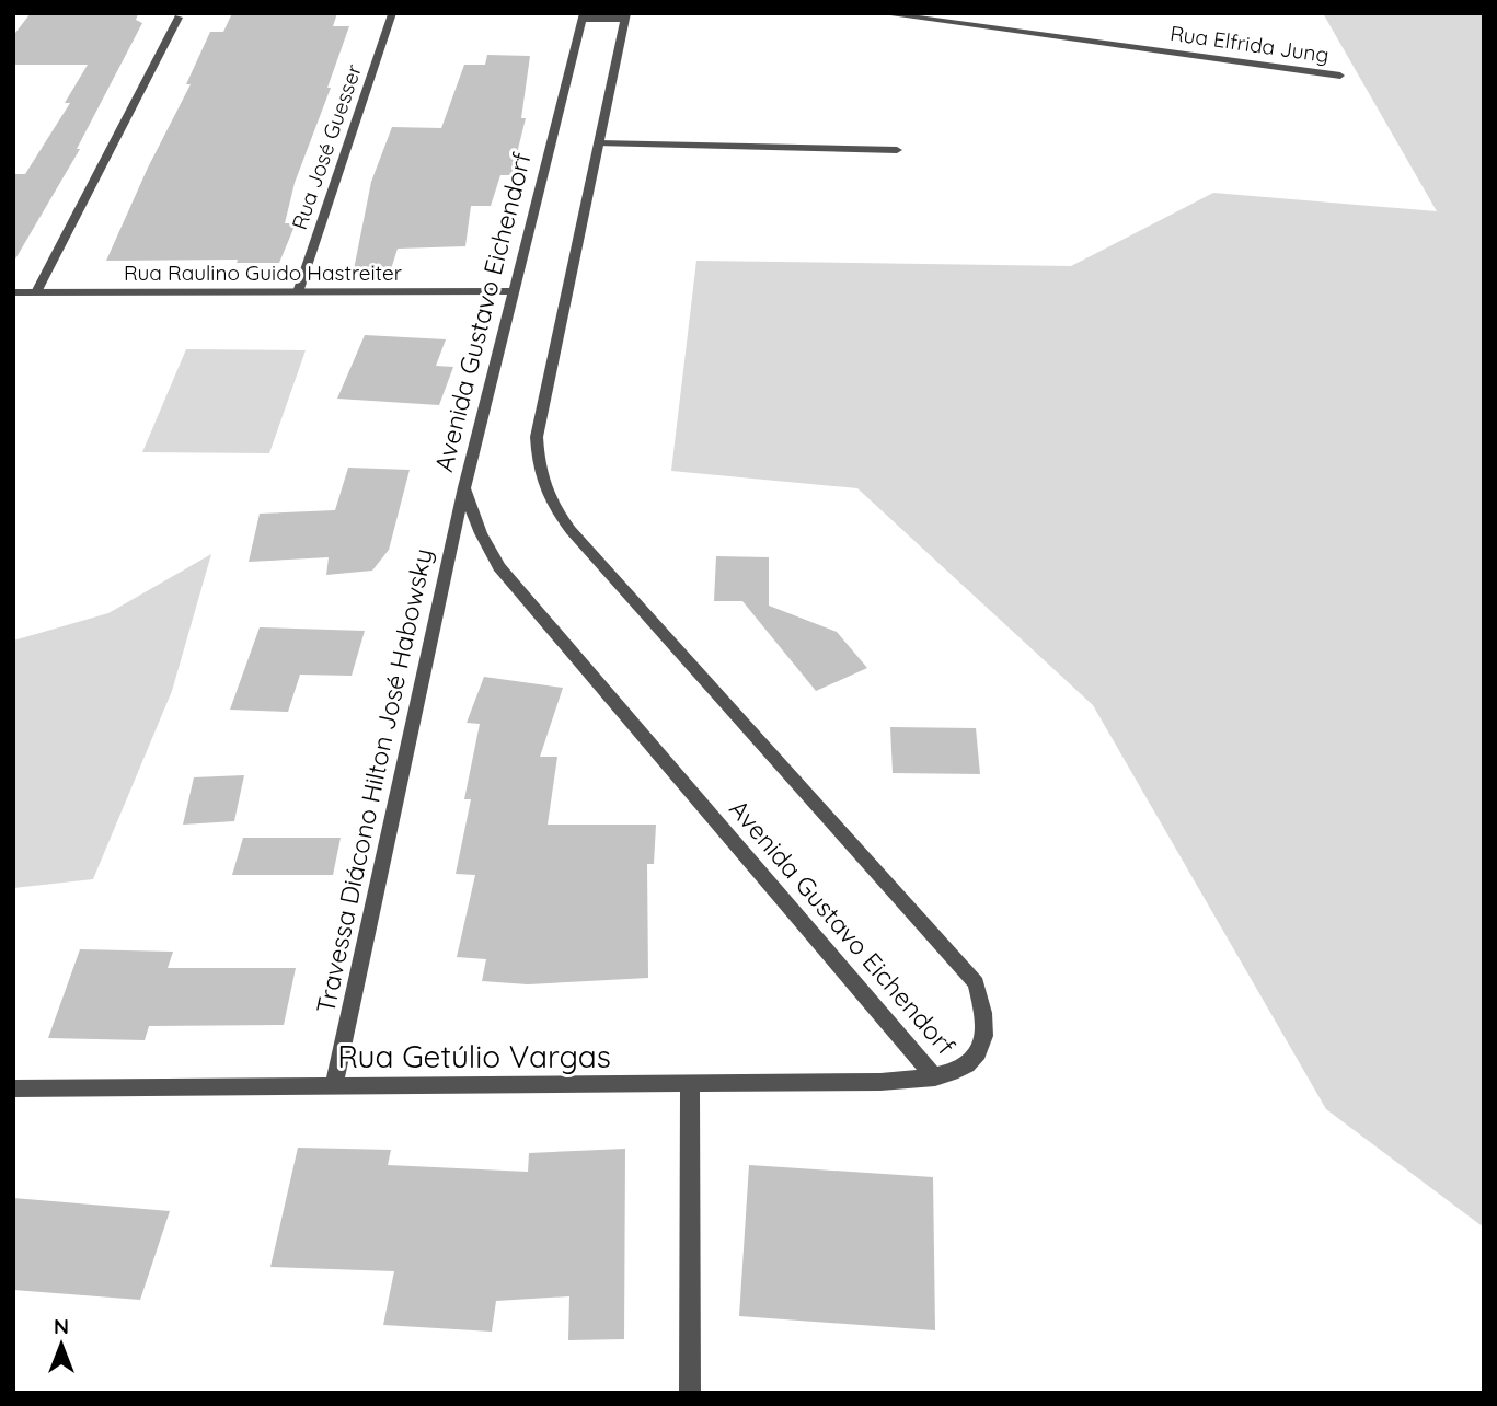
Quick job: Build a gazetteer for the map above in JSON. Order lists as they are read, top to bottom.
{
  "streets": {
    "street": [
      "Rua Elfrida Jung",
      "Rua José Guesser",
      "Rua Raulino Guido Hastreiter",
      "Avenida Gustavo Eichendorf",
      "Travessa Diácono Hilton José Habowsky",
      "Rua Getúlio Vargas"
    ]
  },
  "crossings": [
    ["Rua José Guesser", "Rua Raulino Guido Hastreiter"],
    ["Rua Raulino Guido Hastreiter", "Avenida Gustavo Eichendorf"],
    ["Avenida Gustavo Eichendorf", "Travessa Diácono Hilton José Habowsky"],
    ["Avenida Gustavo Eichendorf", "Rua Getúlio Vargas"],
    ["Travessa Diácono Hilton José Habowsky", "Rua Getúlio Vargas"]
  ],
  "north": "top"
}
